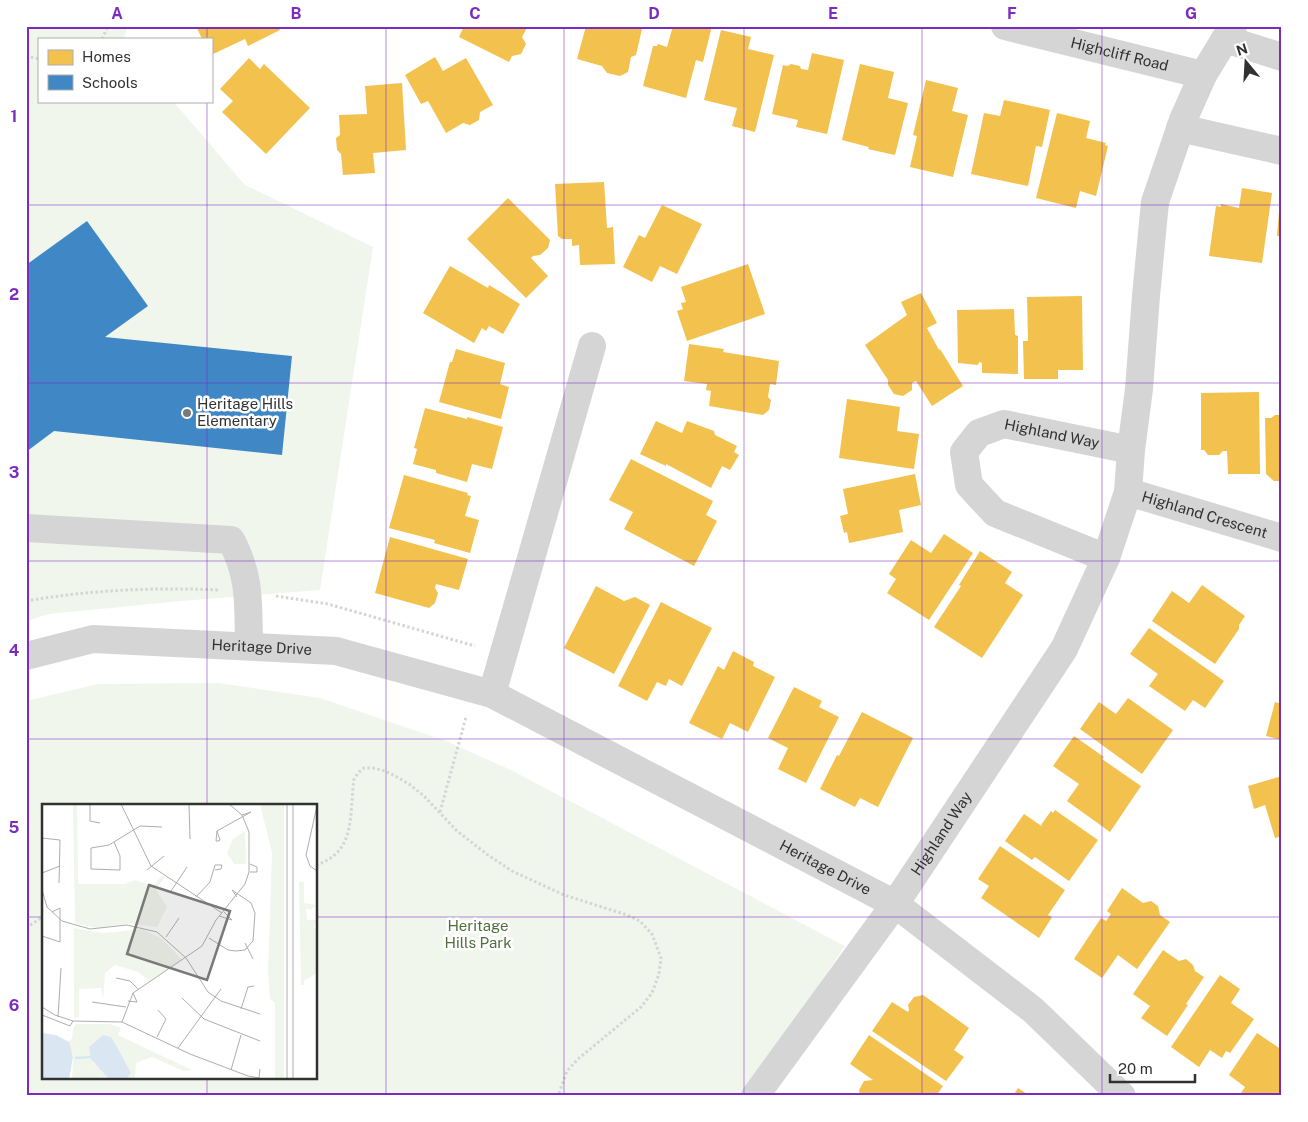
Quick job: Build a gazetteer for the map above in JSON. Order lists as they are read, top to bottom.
{
  "streets": {
    "street": [
      "Highcliff Road",
      "Highland Way",
      "Highland Crescent",
      "Heritage Drive"
    ]
  },
  "crossings": [
    ["Highcliff Road", "Highland Way"],
    ["Highland Way", "Highland Crescent"],
    ["Highland Way", "Heritage Drive"]
  ],
  "parks": ["Heritage Hills Park"],
  "places": ["Heritage Hills Elementary"],
  "legend": ["Homes", "Schools"],
  "scale_bar": "20 m",
  "north": "top",
  "grid": {
    "columns": [
      "A",
      "B",
      "C",
      "D",
      "E",
      "F",
      "G"
    ],
    "rows": [
      "1",
      "2",
      "3",
      "4",
      "5",
      "6"
    ]
  }
}
